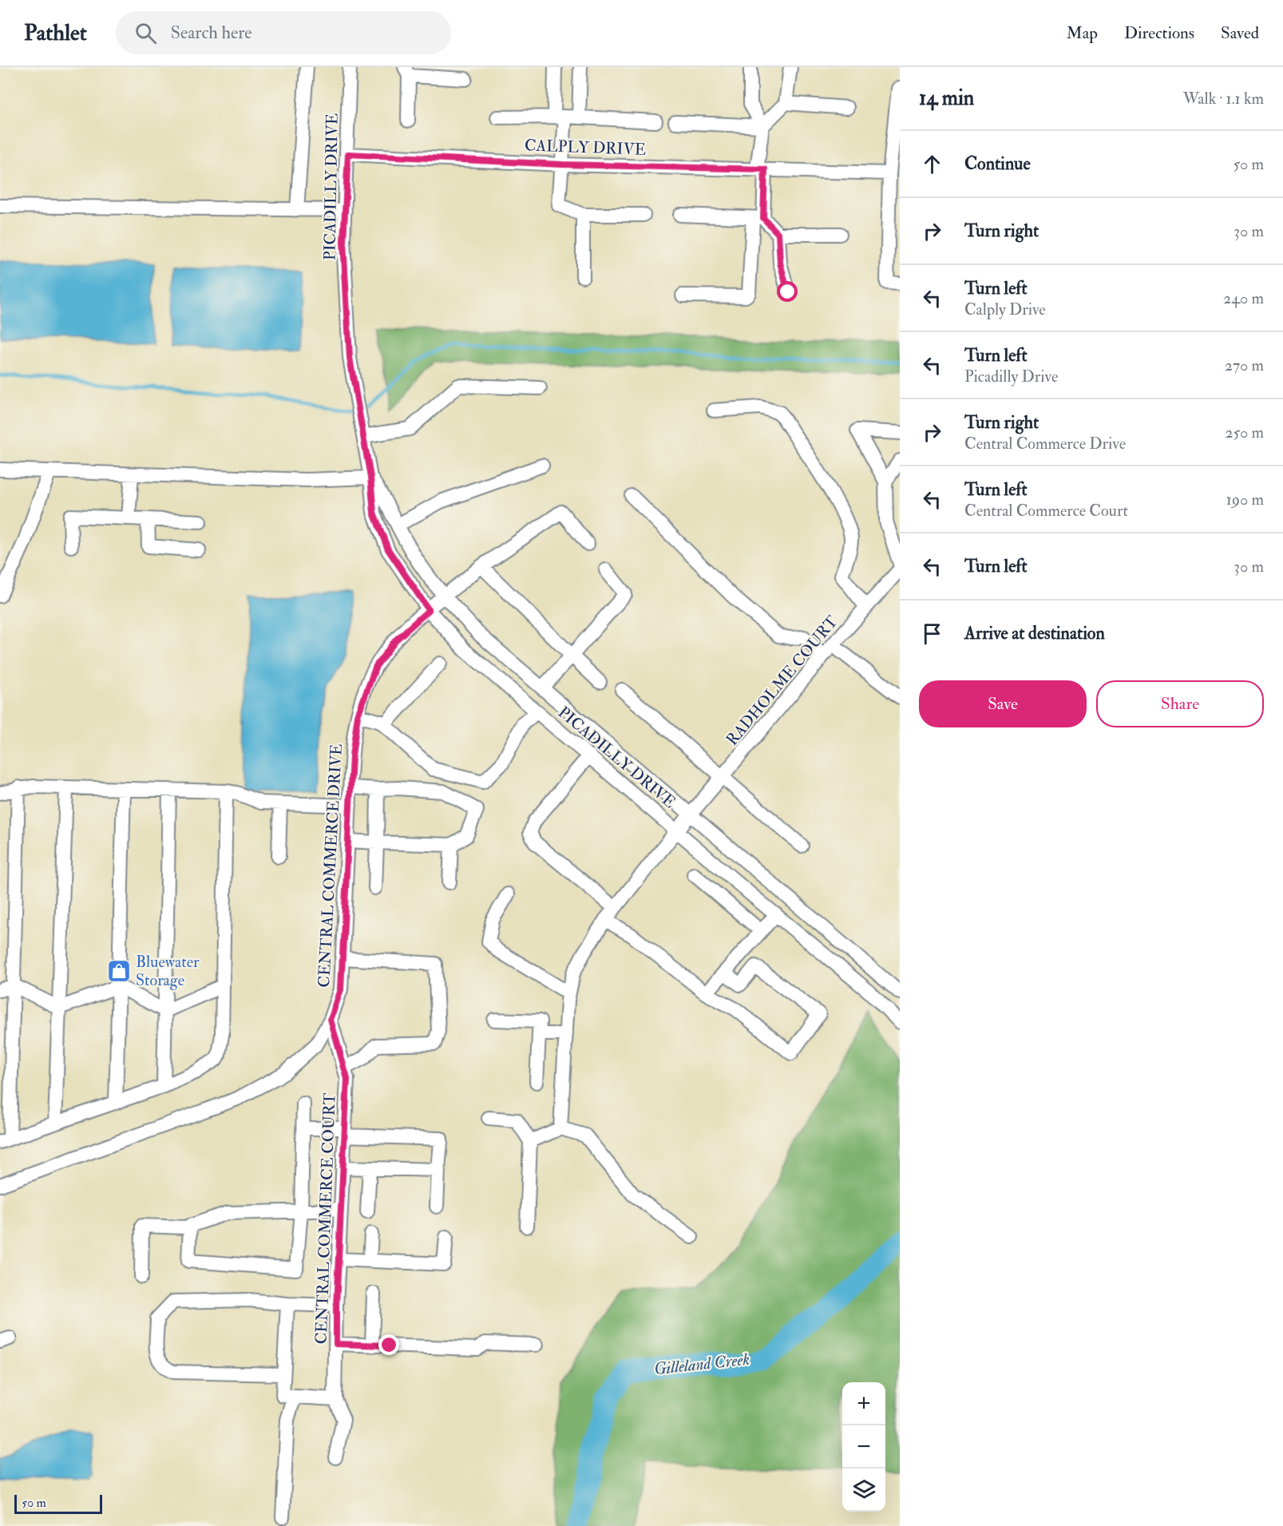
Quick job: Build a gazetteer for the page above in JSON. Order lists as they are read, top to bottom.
{
  "streets": {
    "street": [
      "CALPLY DRIVE",
      "PICADILLY DRIVE",
      "RADHOLME COURT",
      "CENTRAL COMMERCE DRIVE",
      "CENTRAL COMMERCE COURT"
    ]
  },
  "crossings": [
    ["CALPLY DRIVE", "PICADILLY DRIVE"],
    ["PICADILLY DRIVE", "RADHOLME COURT"],
    ["PICADILLY DRIVE", "CENTRAL COMMERCE DRIVE"],
    ["CENTRAL COMMERCE DRIVE", "CENTRAL COMMERCE COURT"]
  ],
  "water": ["Gilleland Creek"],
  "places": {
    "shop": ["Bluewater Storage"]
  },
  "scale_bar": "50 m",
  "page": {
    "header": "Pathlet",
    "search": "Search here",
    "nav": ["Map", "Directions", "Saved"],
    "heading": ["14 min", "Walk · 1.1 km"],
    "list": [
      ["Continue", "50 m"],
      ["Turn right", "30 m"],
      ["Turn left", "Calply Drive", "240 m"],
      ["Turn left", "Picadilly Drive", "270 m"],
      ["Turn right", "Central Commerce Drive", "250 m"],
      ["Turn left", "Central Commerce Court", "190 m"],
      ["Turn left", "30 m"],
      "Arrive at destination"
    ],
    "buttons": ["Save", "Share"],
    "map_buttons": ["+", "−"],
    "scale": "50 m"
  }
}
